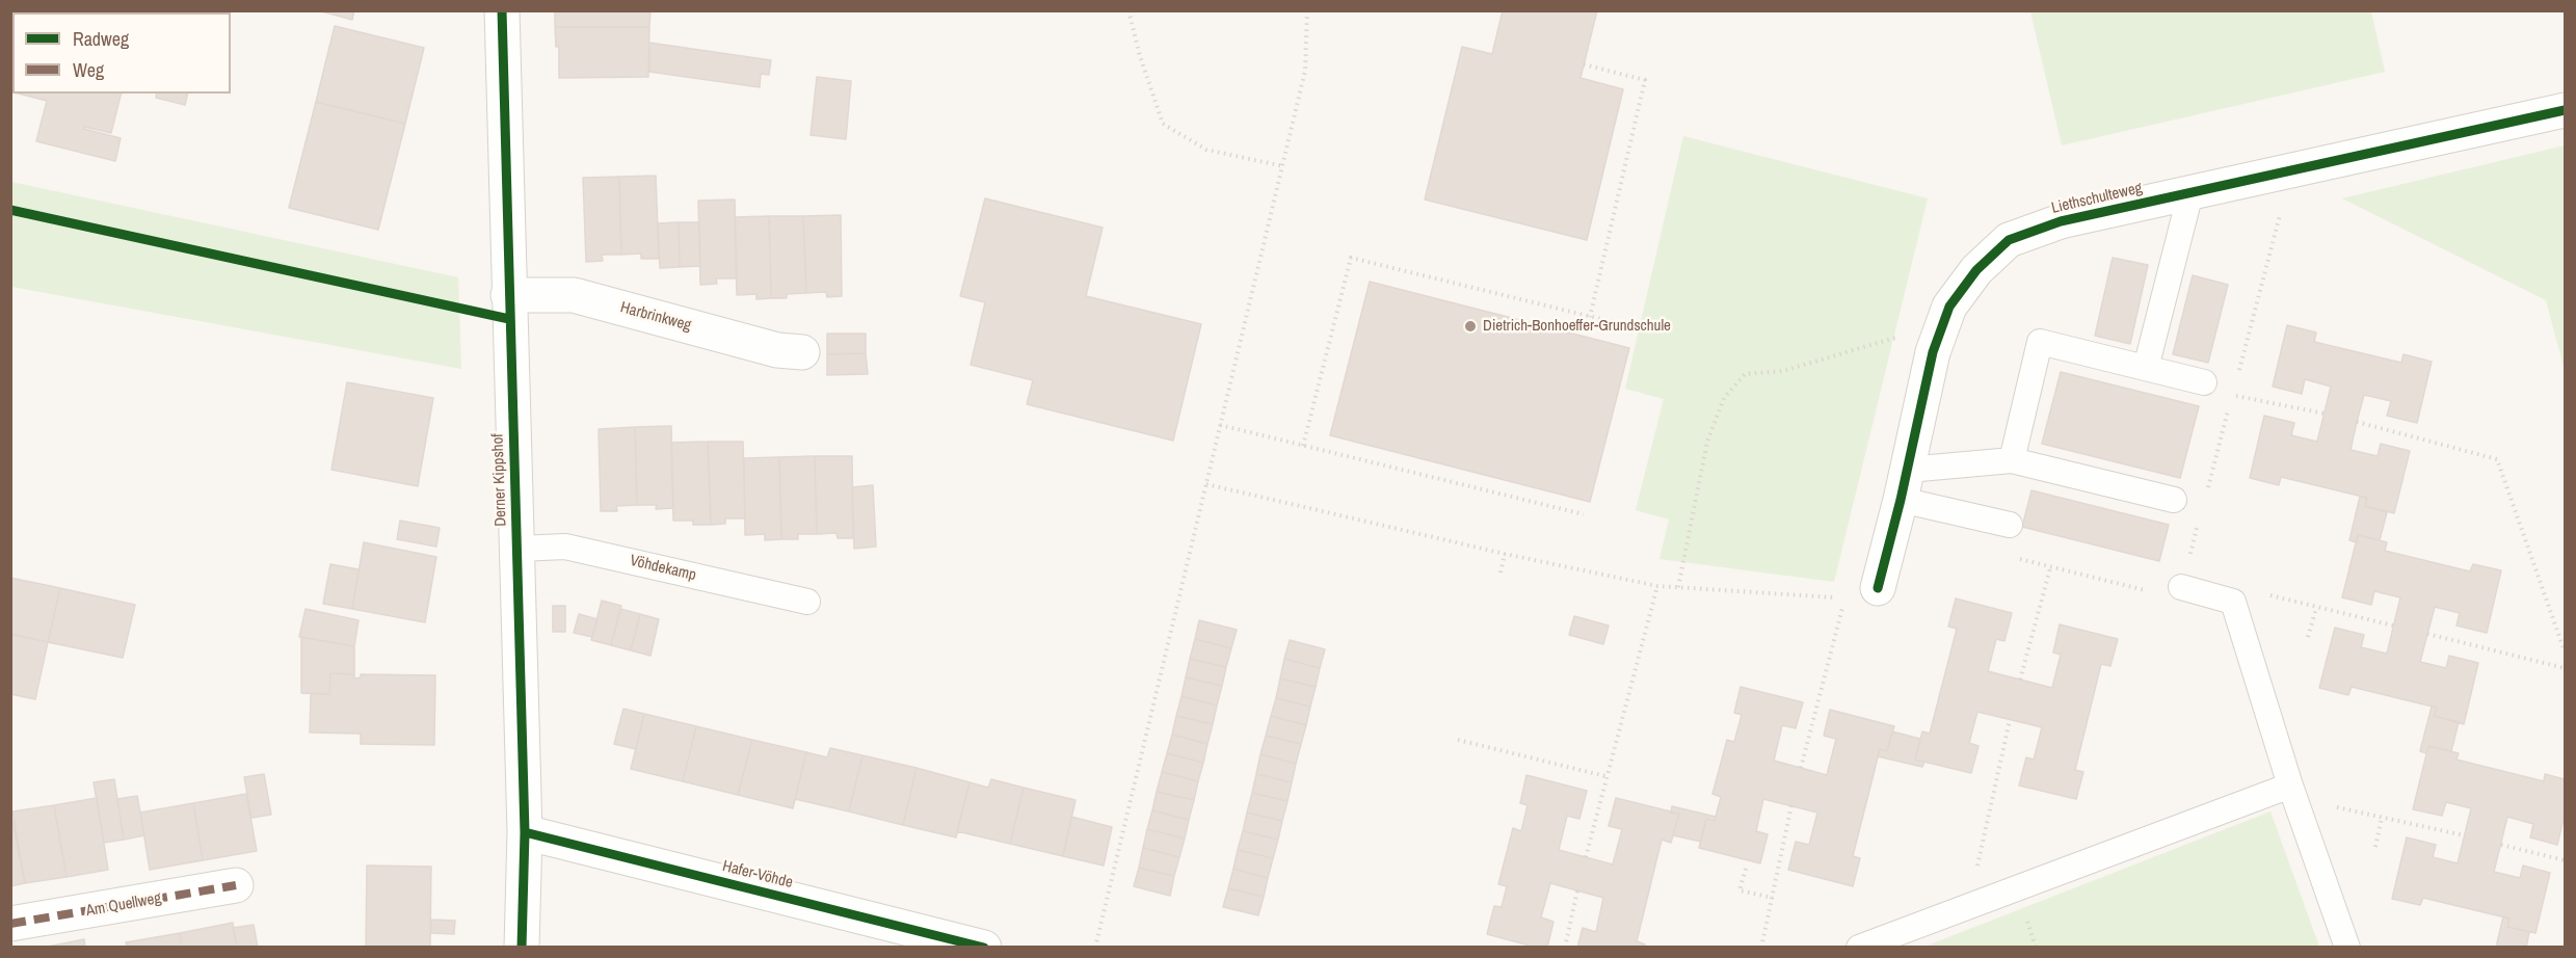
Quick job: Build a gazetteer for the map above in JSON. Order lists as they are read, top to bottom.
{
  "streets": {
    "street": [
      "Liethschulteweg",
      "Harbrinkweg",
      "Derner Kippshof",
      "Hafer-Vöhde",
      "Am Quellweg"
    ],
    "lane": ["Vöhdekamp"]
  },
  "crossings": [
    ["Harbrinkweg", "Derner Kippshof"],
    ["Derner Kippshof", "Vöhdekamp"],
    ["Derner Kippshof", "Hafer-Vöhde"]
  ],
  "places": ["Dietrich-Bonhoeffer-Grundschule"],
  "legend": ["Radweg", "Weg"]
}
